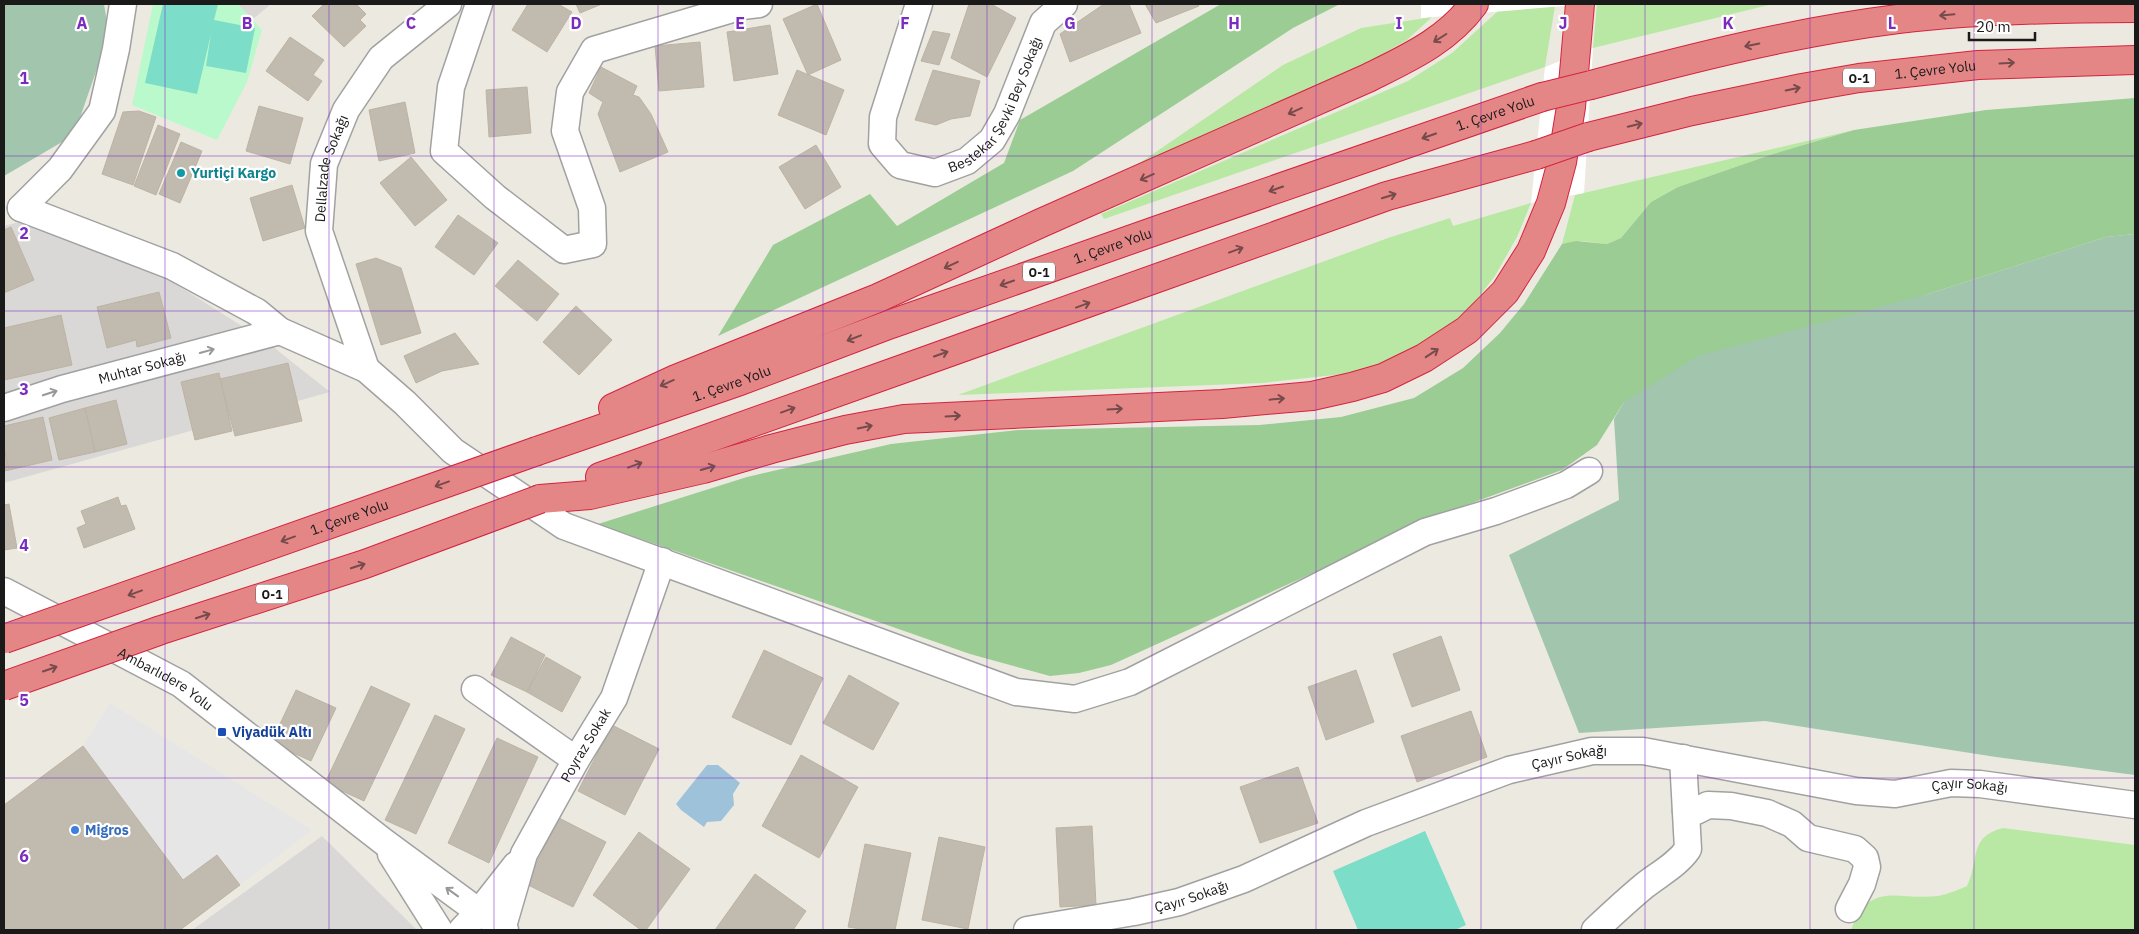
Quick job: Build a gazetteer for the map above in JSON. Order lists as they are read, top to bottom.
{
  "streets": {
    "highway": ["1. Çevre Yolu", "O-1"],
    "street": [
      "Bestekar Şevki Bey Sokağı",
      "Dellalzade Sokağı",
      "Muhtar Sokağı",
      "Ambarlıdere Yolu",
      "Poyraz Sokak",
      "Çayır Sokağı"
    ]
  },
  "crossings": [
    ["Ambarlıdere Yolu", "Poyraz Sokak"]
  ],
  "one_way": ["Muhtar Sokağı"],
  "places": {
    "other": ["Yurtiçi Kargo", "Migros"],
    "transit": ["Viyadük Altı"]
  },
  "scale_bar": "20 m",
  "grid": {
    "columns": [
      "A",
      "B",
      "C",
      "D",
      "E",
      "F",
      "G",
      "H",
      "I",
      "J",
      "K",
      "L"
    ],
    "rows": [
      "1",
      "2",
      "3",
      "4",
      "5",
      "6"
    ]
  }
}
